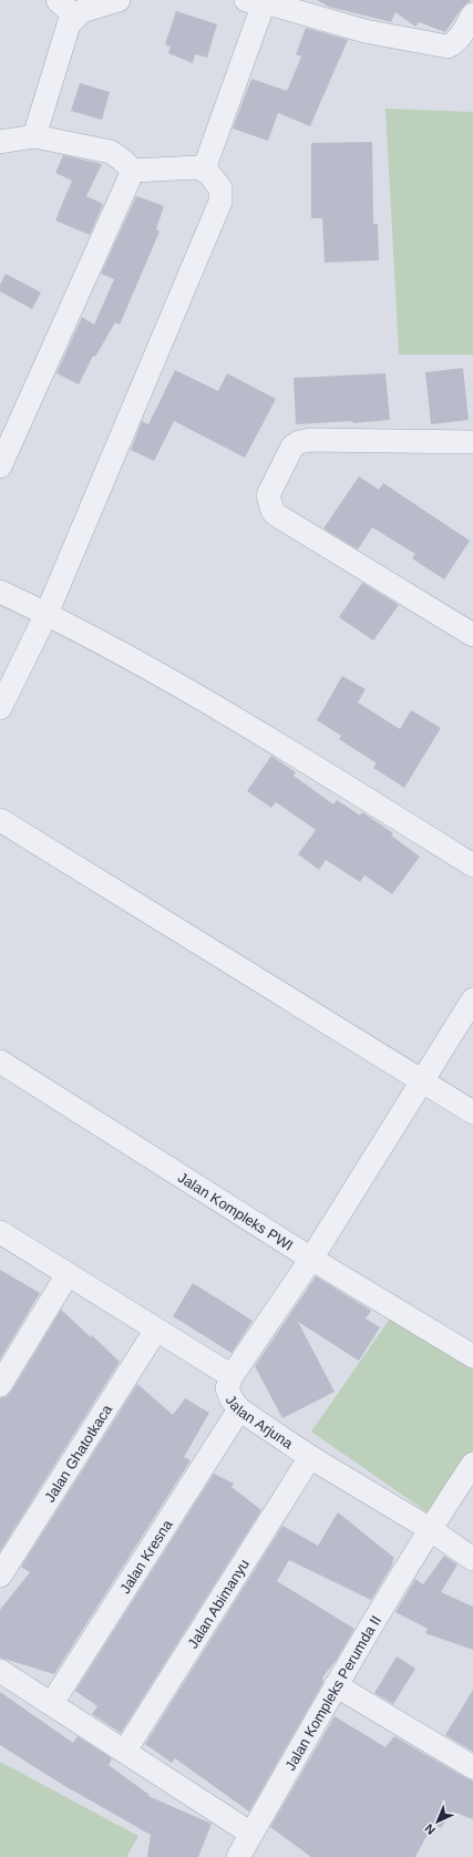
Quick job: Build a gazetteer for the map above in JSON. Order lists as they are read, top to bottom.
{
  "streets": {
    "street": [
      "Jalan Kompleks PWI",
      "Jalan Arjuna",
      "Jalan Ghatotkaca",
      "Jalan Kresna",
      "Jalan Abimanyu",
      "Jalan Kompleks Perumda II"
    ]
  },
  "crossings": [
    ["Jalan Arjuna", "Jalan Ghatotkaca"],
    ["Jalan Arjuna", "Jalan Kresna"],
    ["Jalan Arjuna", "Jalan Abimanyu"],
    ["Jalan Arjuna", "Jalan Kompleks Perumda II"]
  ],
  "north": "bottom left"
}
